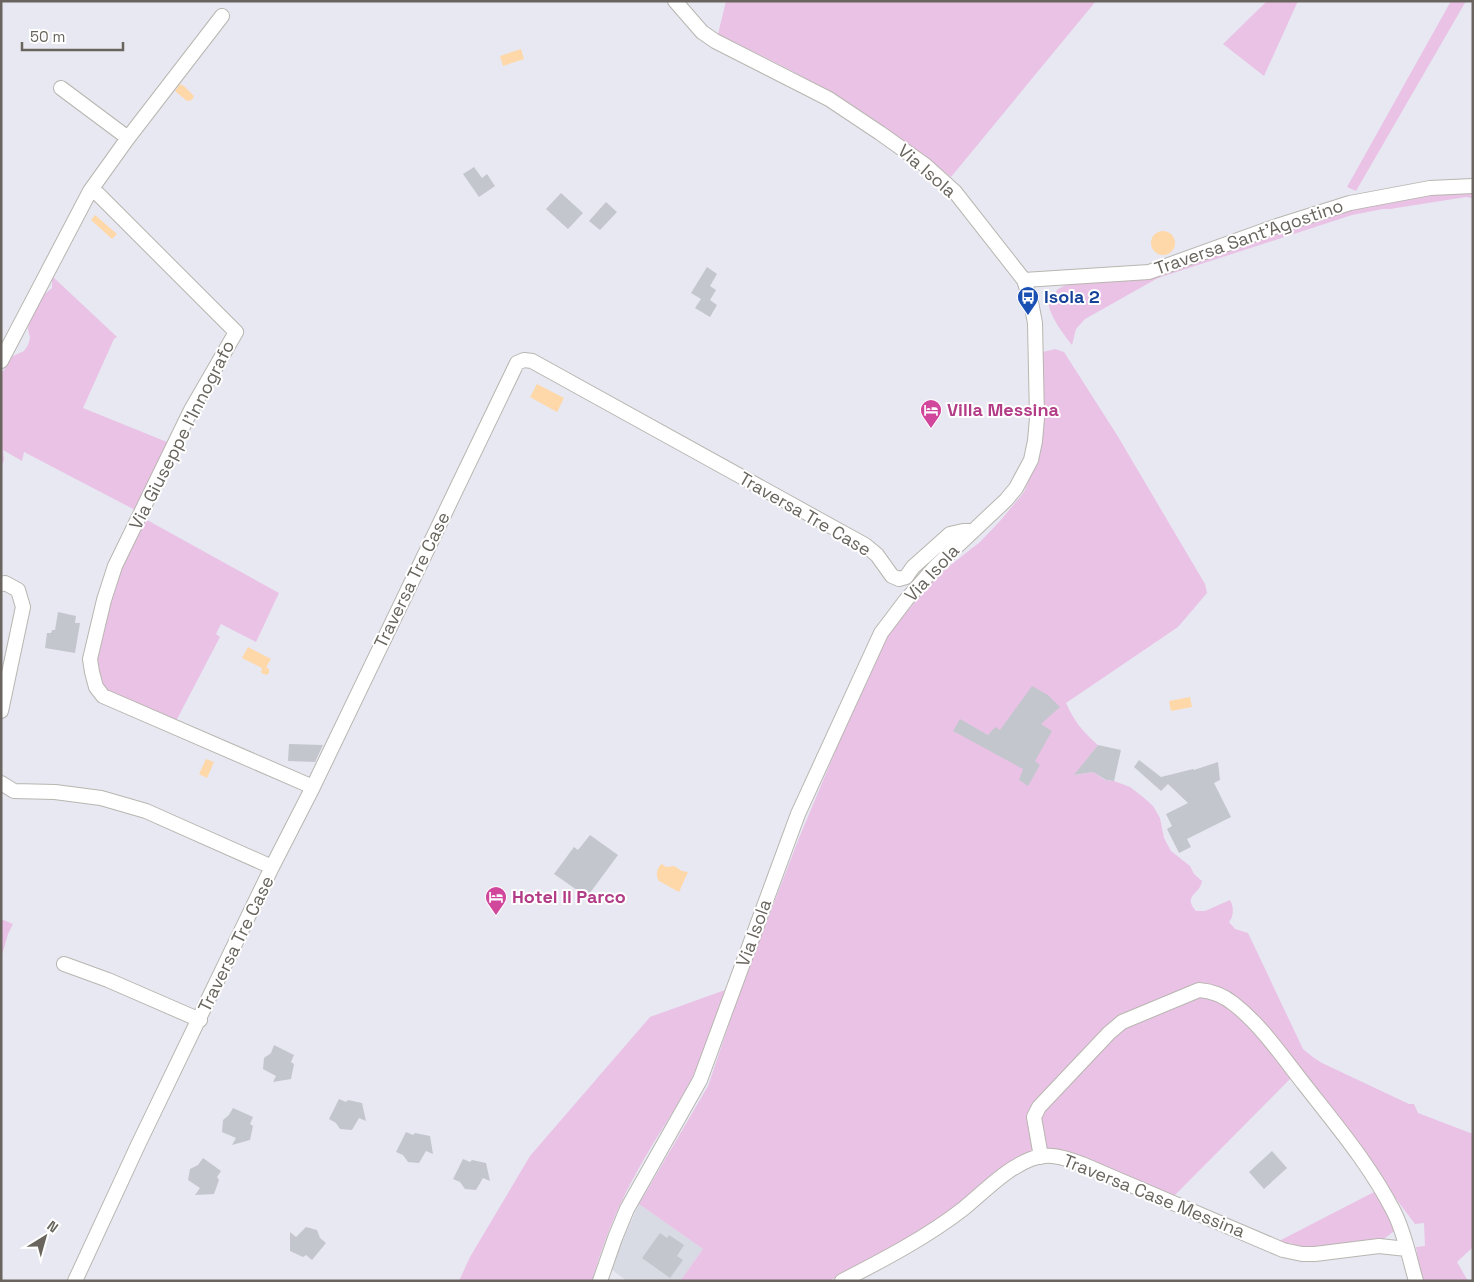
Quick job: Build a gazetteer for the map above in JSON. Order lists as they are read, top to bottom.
{
  "streets": {
    "street": [
      "Via Isola",
      "Traversa Sant'Agostino",
      "Via Giuseppe l'Innografo",
      "Traversa Tre Case",
      "Traversa Case Messina"
    ]
  },
  "crossings": [
    ["Via Isola", "Traversa Sant'Agostino"],
    ["Via Isola", "Traversa Tre Case"],
    ["Via Giuseppe l'Innografo", "Traversa Tre Case"]
  ],
  "places": {
    "bus stop": ["Isola 2"],
    "hotel": ["Villa Messina", "Hotel Il Parco"]
  },
  "scale_bar": "50 m",
  "north": "top right"
}
